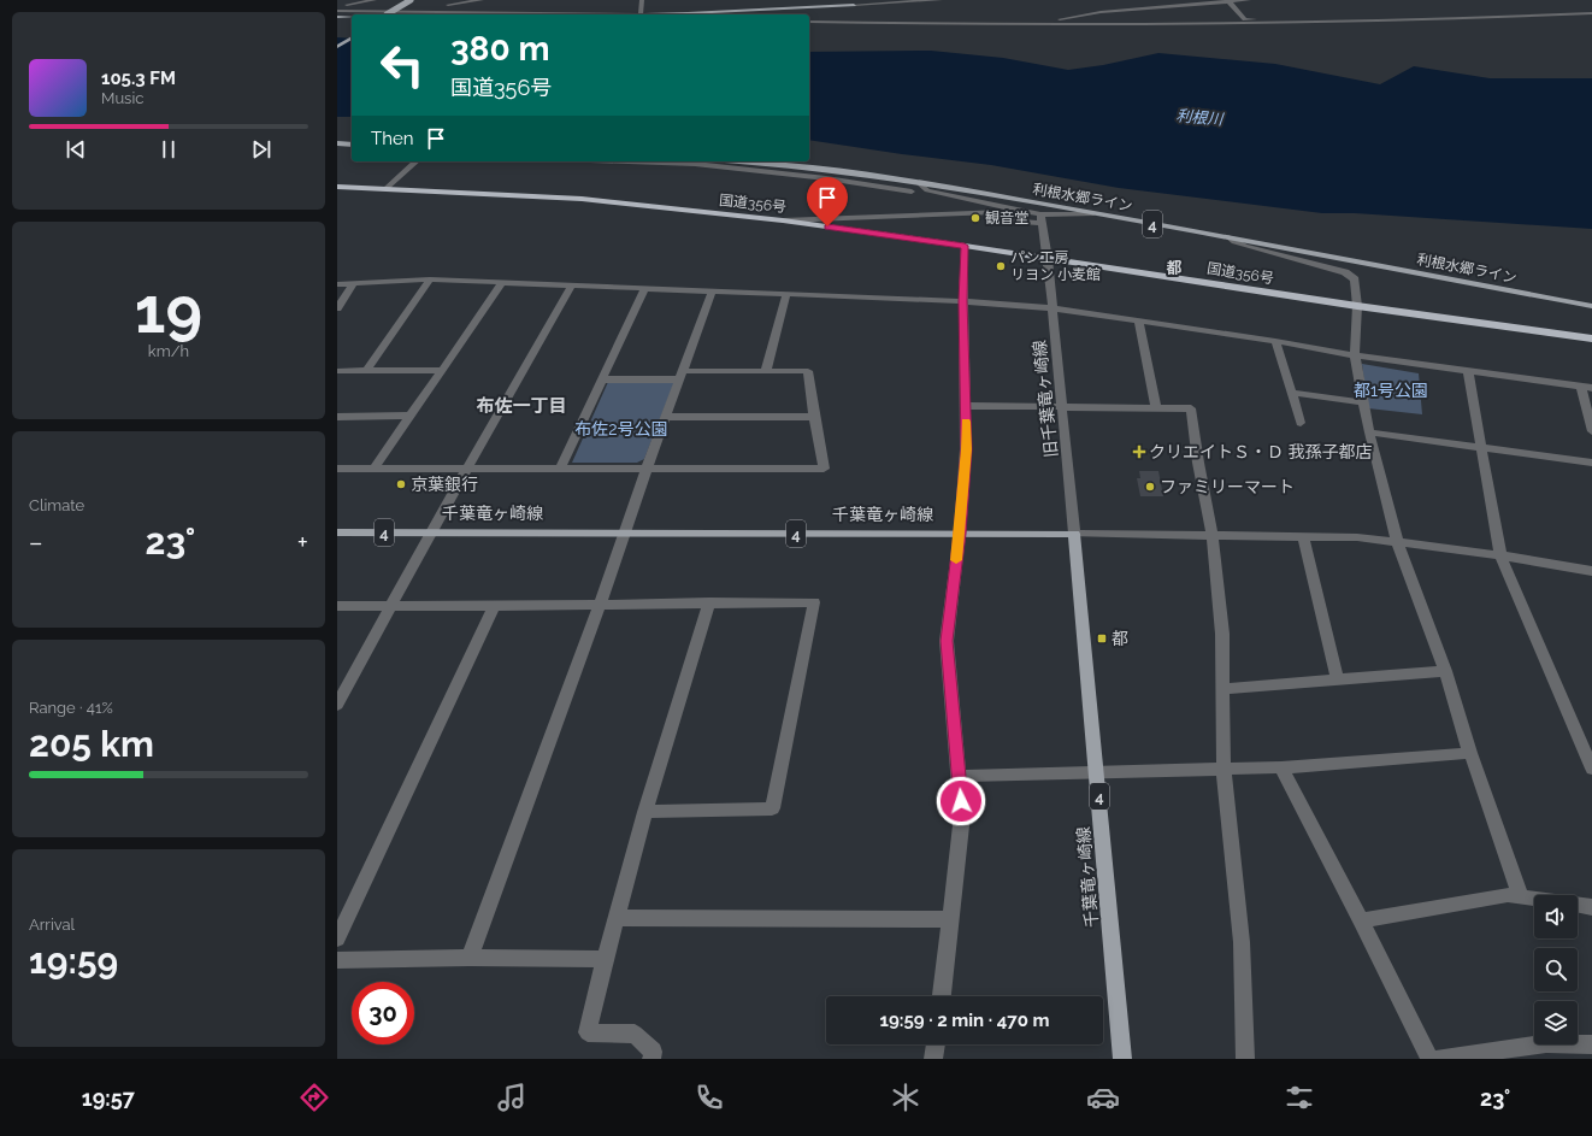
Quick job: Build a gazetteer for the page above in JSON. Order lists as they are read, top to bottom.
{
  "streets": {
    "highway": ["国道356号"],
    "main road": ["利根水郷ライン", "4", "千葉竜ヶ崎線"],
    "street": ["旧千葉竜ヶ崎線"]
  },
  "crossings": [
    ["国道356号", "旧千葉竜ヶ崎線"],
    ["旧千葉竜ヶ崎線", "千葉竜ヶ崎線"]
  ],
  "districts": ["都", "布佐一丁目"],
  "water": ["利根川"],
  "parks": ["都1号公園", "布佐2号公園"],
  "places": {
    "other": [
      "観音堂",
      "パン工房 リヨン 小麦館",
      "京葉銀行",
      "ファミリーマート"
    ],
    "health": ["クリエイトＳ・Ｄ 我孫子都店"],
    "transit": ["都"]
  },
  "page": {
    "turn": ["380 m", "国道356号"],
    "song": ["105.3 FM", "Music"],
    "then": "Then",
    "tile": [
      ["19", "km/h"],
      "Climate",
      ["Range · 41%", "205 km"],
      ["Arrival", "19:59"]
    ],
    "heat": ["−", "23°", "+"],
    "limit": "30",
    "trip": "19:59 · 2 min · 470 m",
    "tabs": ["19:57", "23°"]
  }
}
